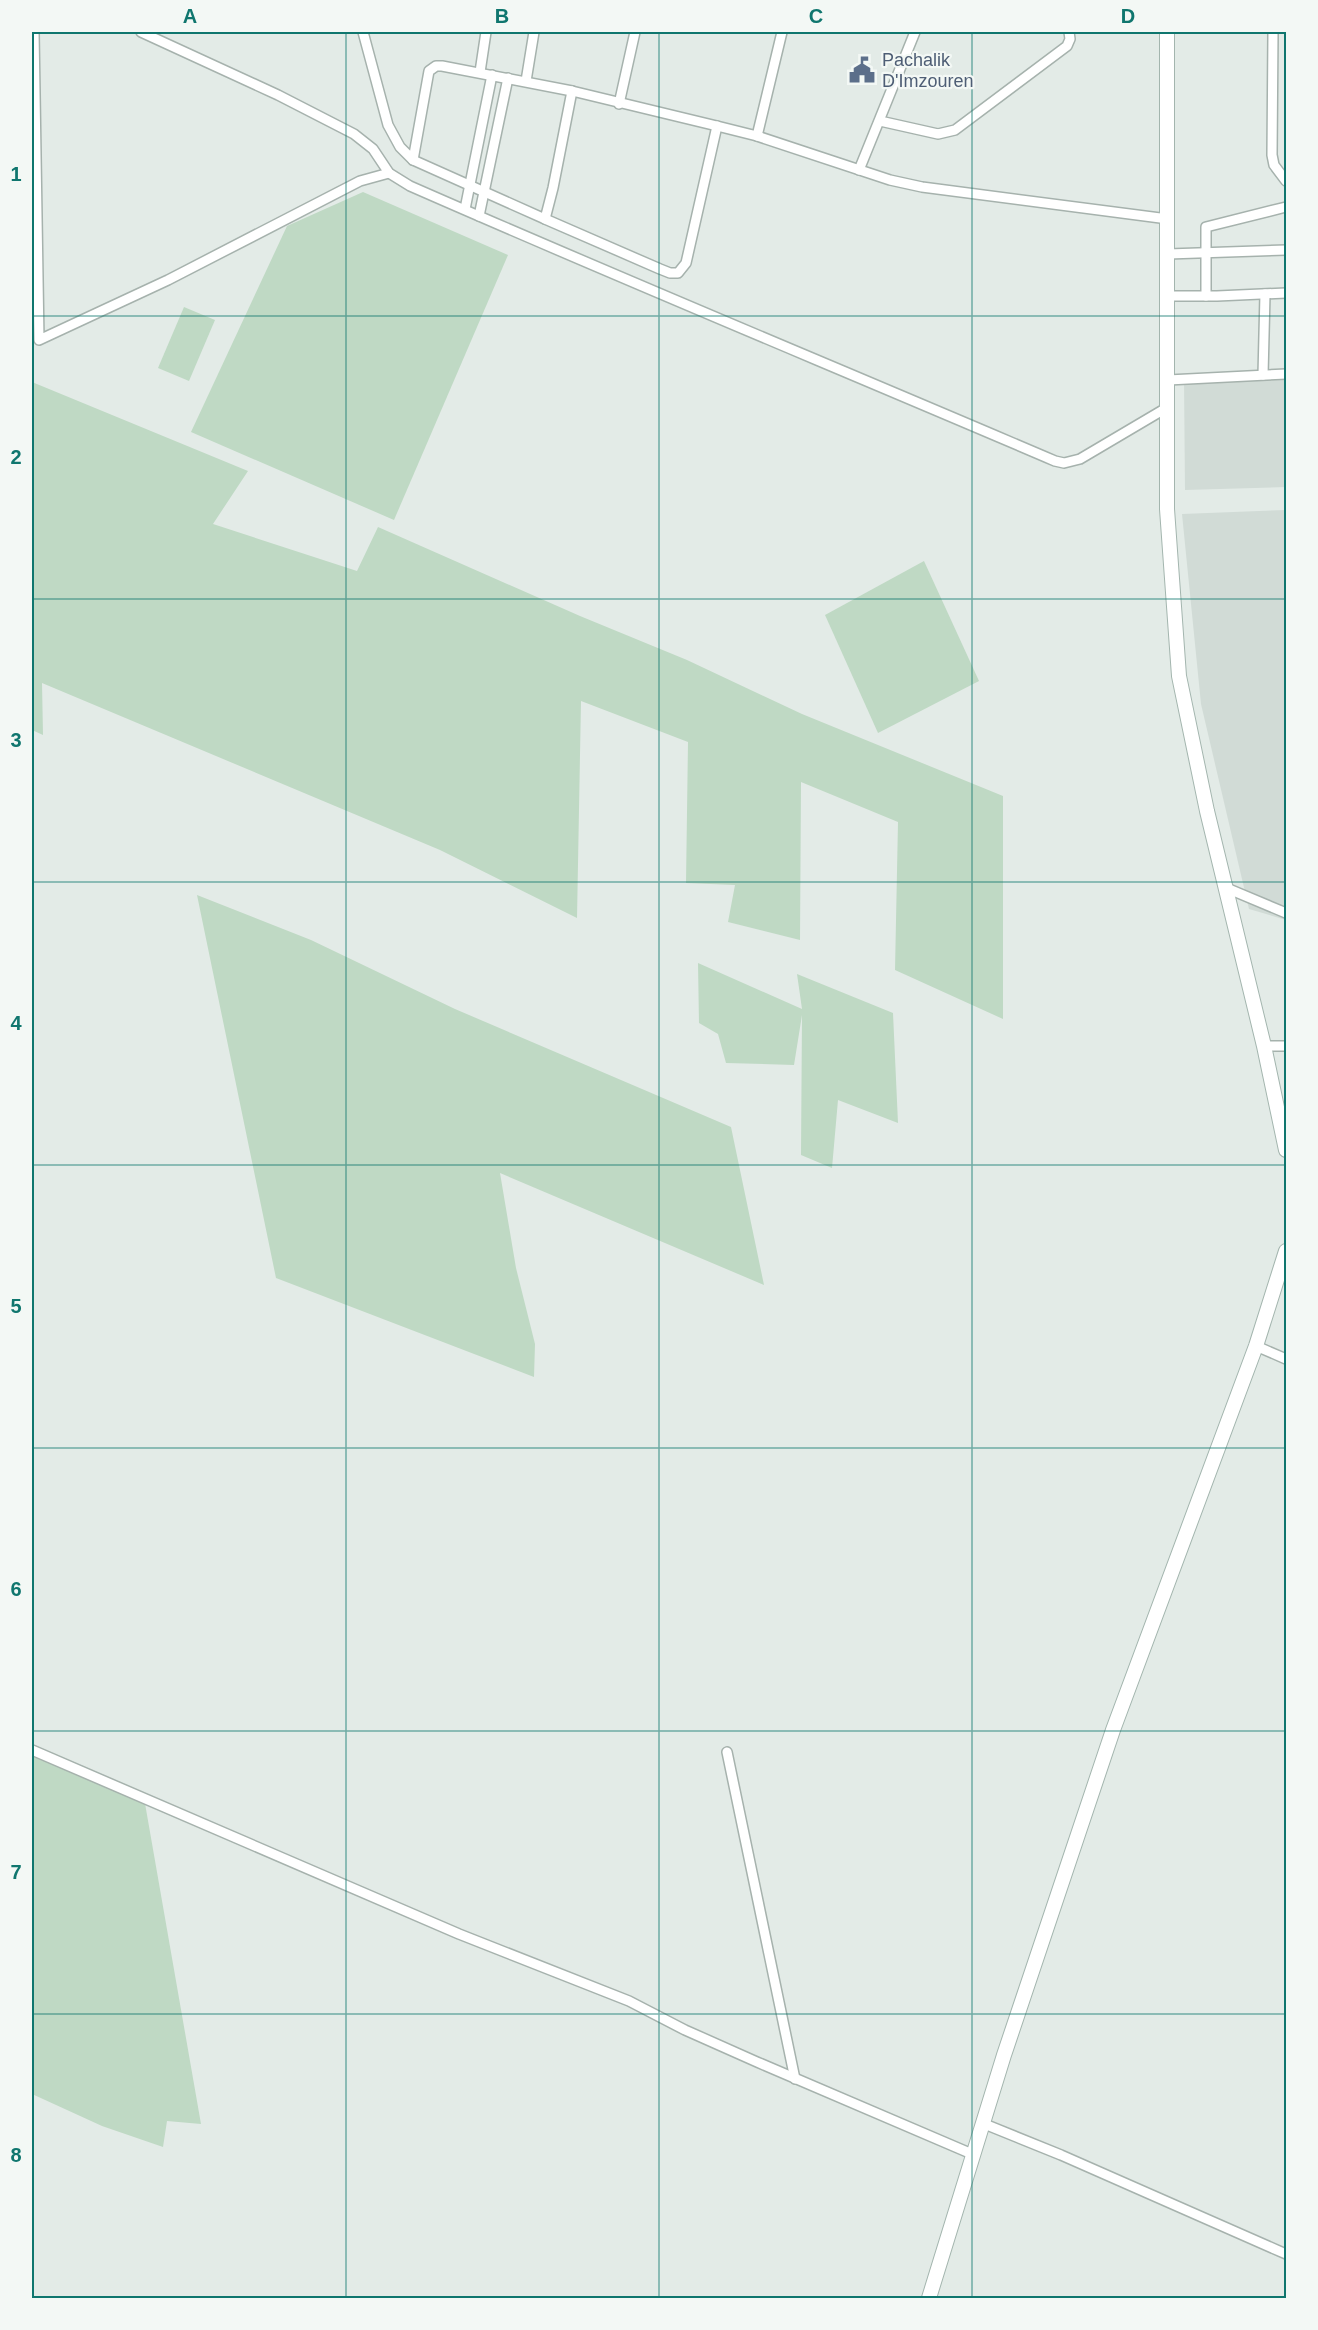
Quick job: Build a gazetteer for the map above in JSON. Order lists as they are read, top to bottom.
{
  "places": {
    "public building": ["Pachalik D'Imzouren"]
  },
  "grid": {
    "columns": [
      "A",
      "B",
      "C",
      "D"
    ],
    "rows": [
      "1",
      "2",
      "3",
      "4",
      "5",
      "6",
      "7",
      "8"
    ]
  }
}
